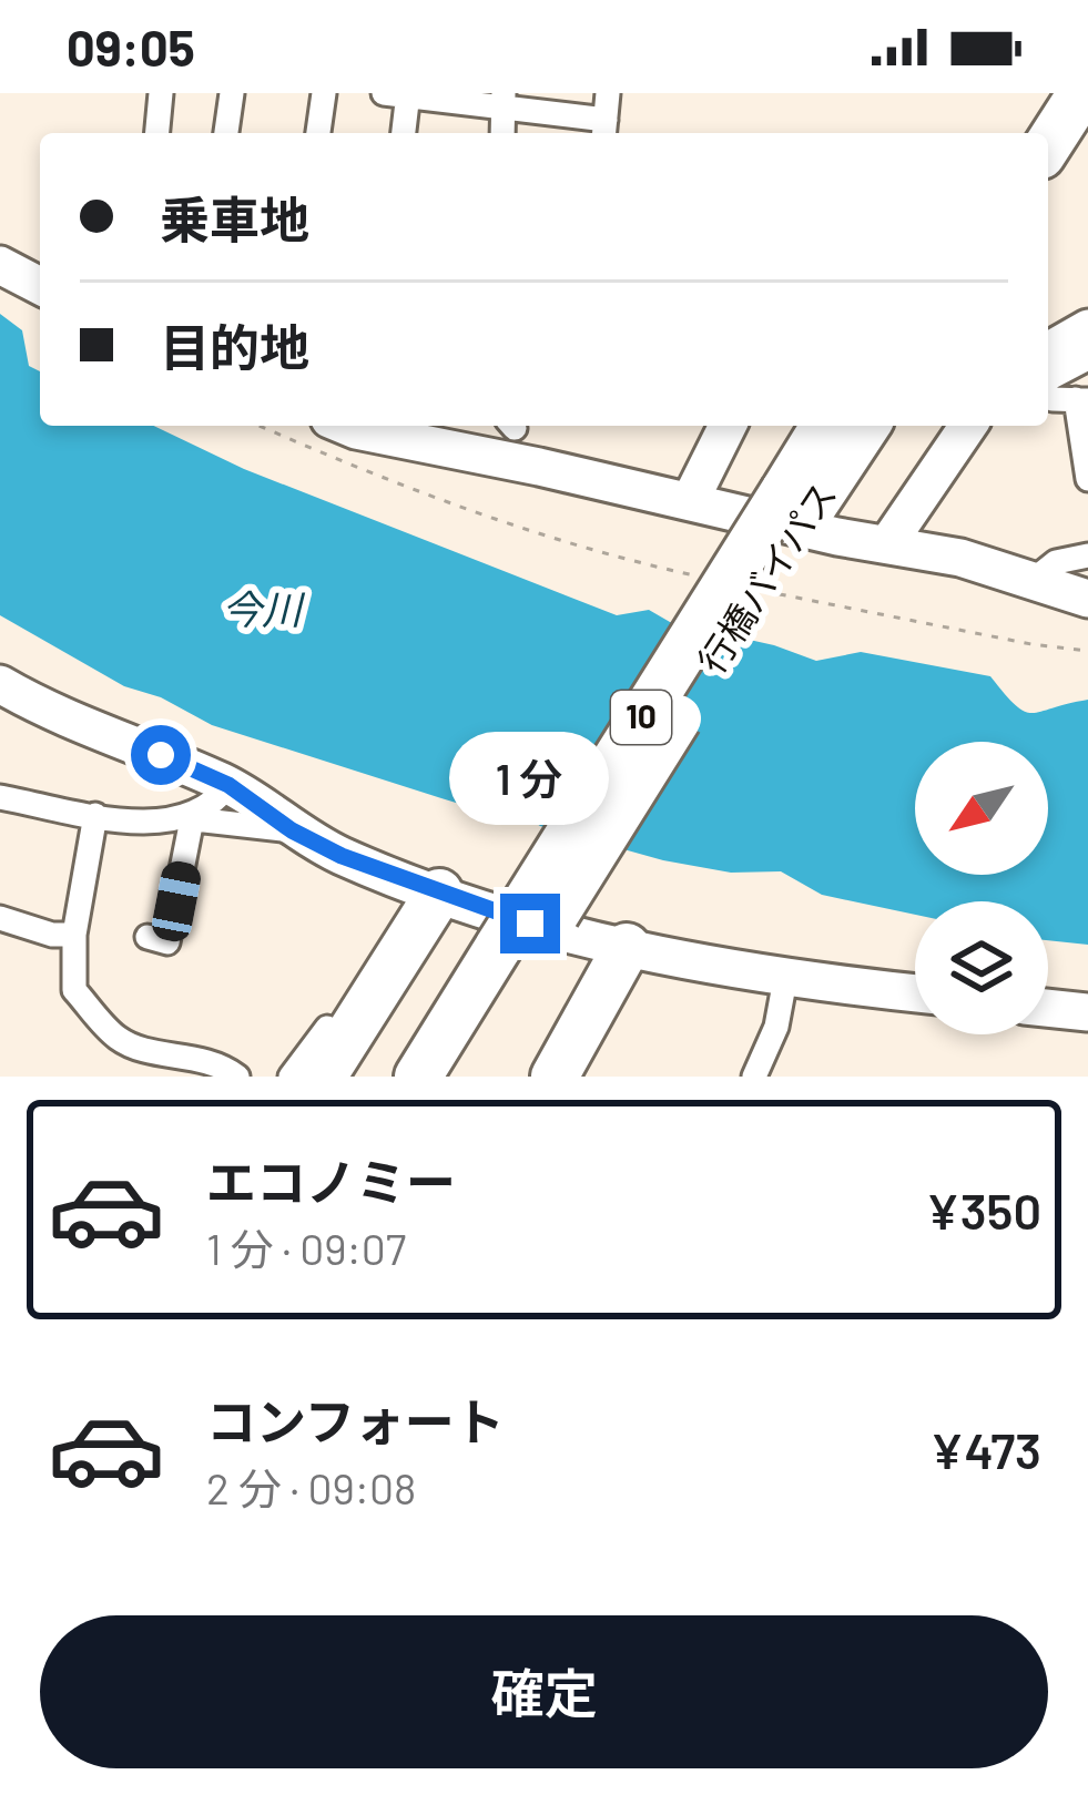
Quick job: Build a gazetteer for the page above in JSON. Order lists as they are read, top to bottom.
{
  "streets": {
    "highway": ["行橋バイパス", "10"]
  },
  "water": ["今川"],
  "north": "bottom left",
  "page": {
    "status": "09:05",
    "banner": ["乗車地", "目的地"],
    "bubble": "1 分",
    "list": [
      {
        "name": "エコノミー",
        "note": "1 分 · 09:07",
        "value": "¥350"
      },
      {
        "name": "コンフォート",
        "note": "2 分 · 09:08",
        "value": "¥473"
      }
    ],
    "buttons": "確定"
  }
}
